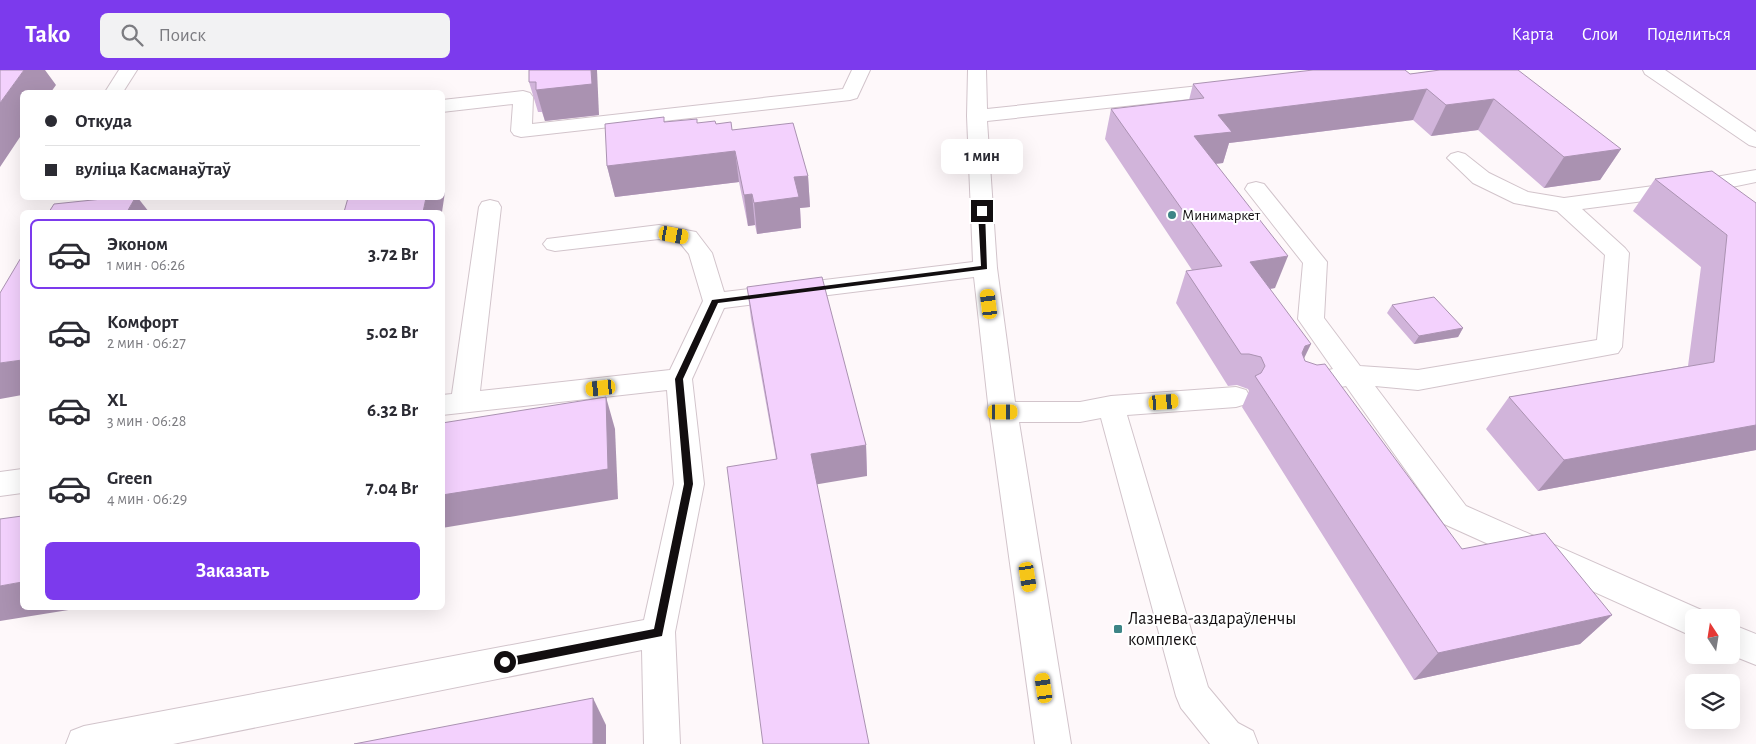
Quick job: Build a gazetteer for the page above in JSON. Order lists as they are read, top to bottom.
{
  "places": {
    "other": ["Минимаркет"],
    "transit": ["Лазнева-аздараўленчы комплекс"]
  },
  "north": "top",
  "page": {
    "header": "Tako",
    "search": "Поиск",
    "nav": ["Карта", "Слои", "Поделиться"],
    "banner": ["Откуда", "вуліца Касманаўтаў"],
    "bubble": "1 мин",
    "list": [
      {
        "name": "Эконом",
        "note": "1 мин · 06:26",
        "value": "3.72 Br"
      },
      {
        "name": "Комфорт",
        "note": "2 мин · 06:27",
        "value": "5.02 Br"
      },
      {
        "name": "XL",
        "note": "3 мин · 06:28",
        "value": "6.32 Br"
      },
      {
        "name": "Green",
        "note": "4 мин · 06:29",
        "value": "7.04 Br"
      }
    ],
    "buttons": "Заказать"
  }
}
